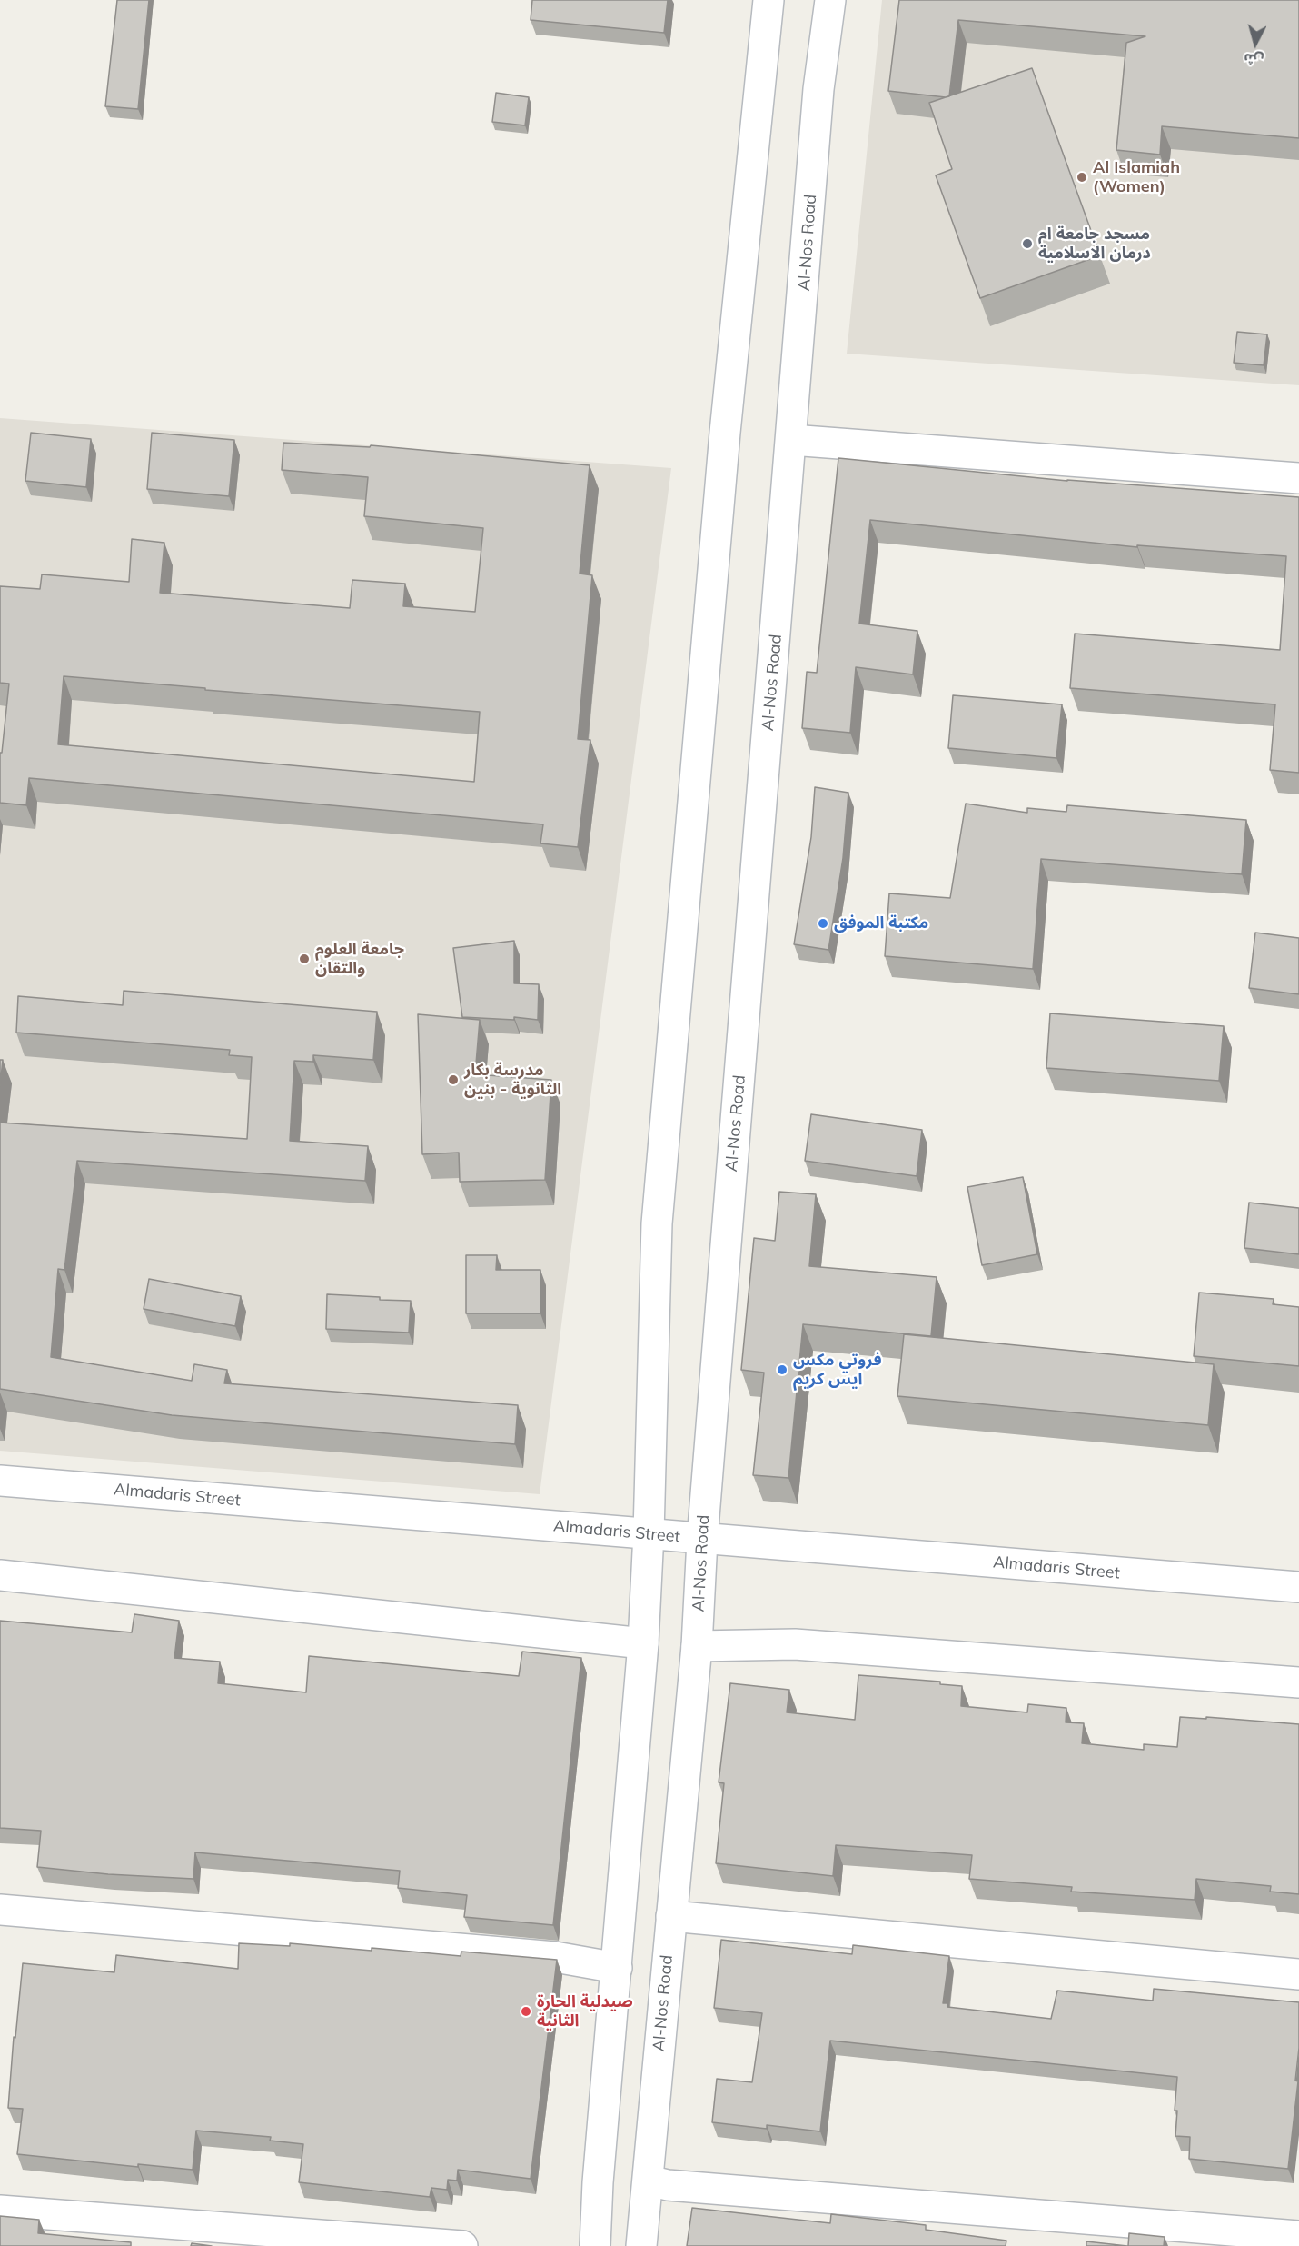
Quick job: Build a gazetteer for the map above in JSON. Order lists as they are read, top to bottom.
{
  "streets": {
    "street": ["Al-Nos Road", "Almadaris Street"]
  },
  "crossings": [
    ["Al-Nos Road", "Almadaris Street"]
  ],
  "places": [
    "Al Islamiah (Women)",
    "مسجد جامعة ام درمان الاسلامية",
    "مكتبة الموفق",
    "جامعة العلوم والتقان",
    "مدرسة بكار الثانوية - بنين",
    "فروتي مكس ايس كريم",
    "صيدلية الحارة الثانية"
  ],
  "north": "bottom"
}
